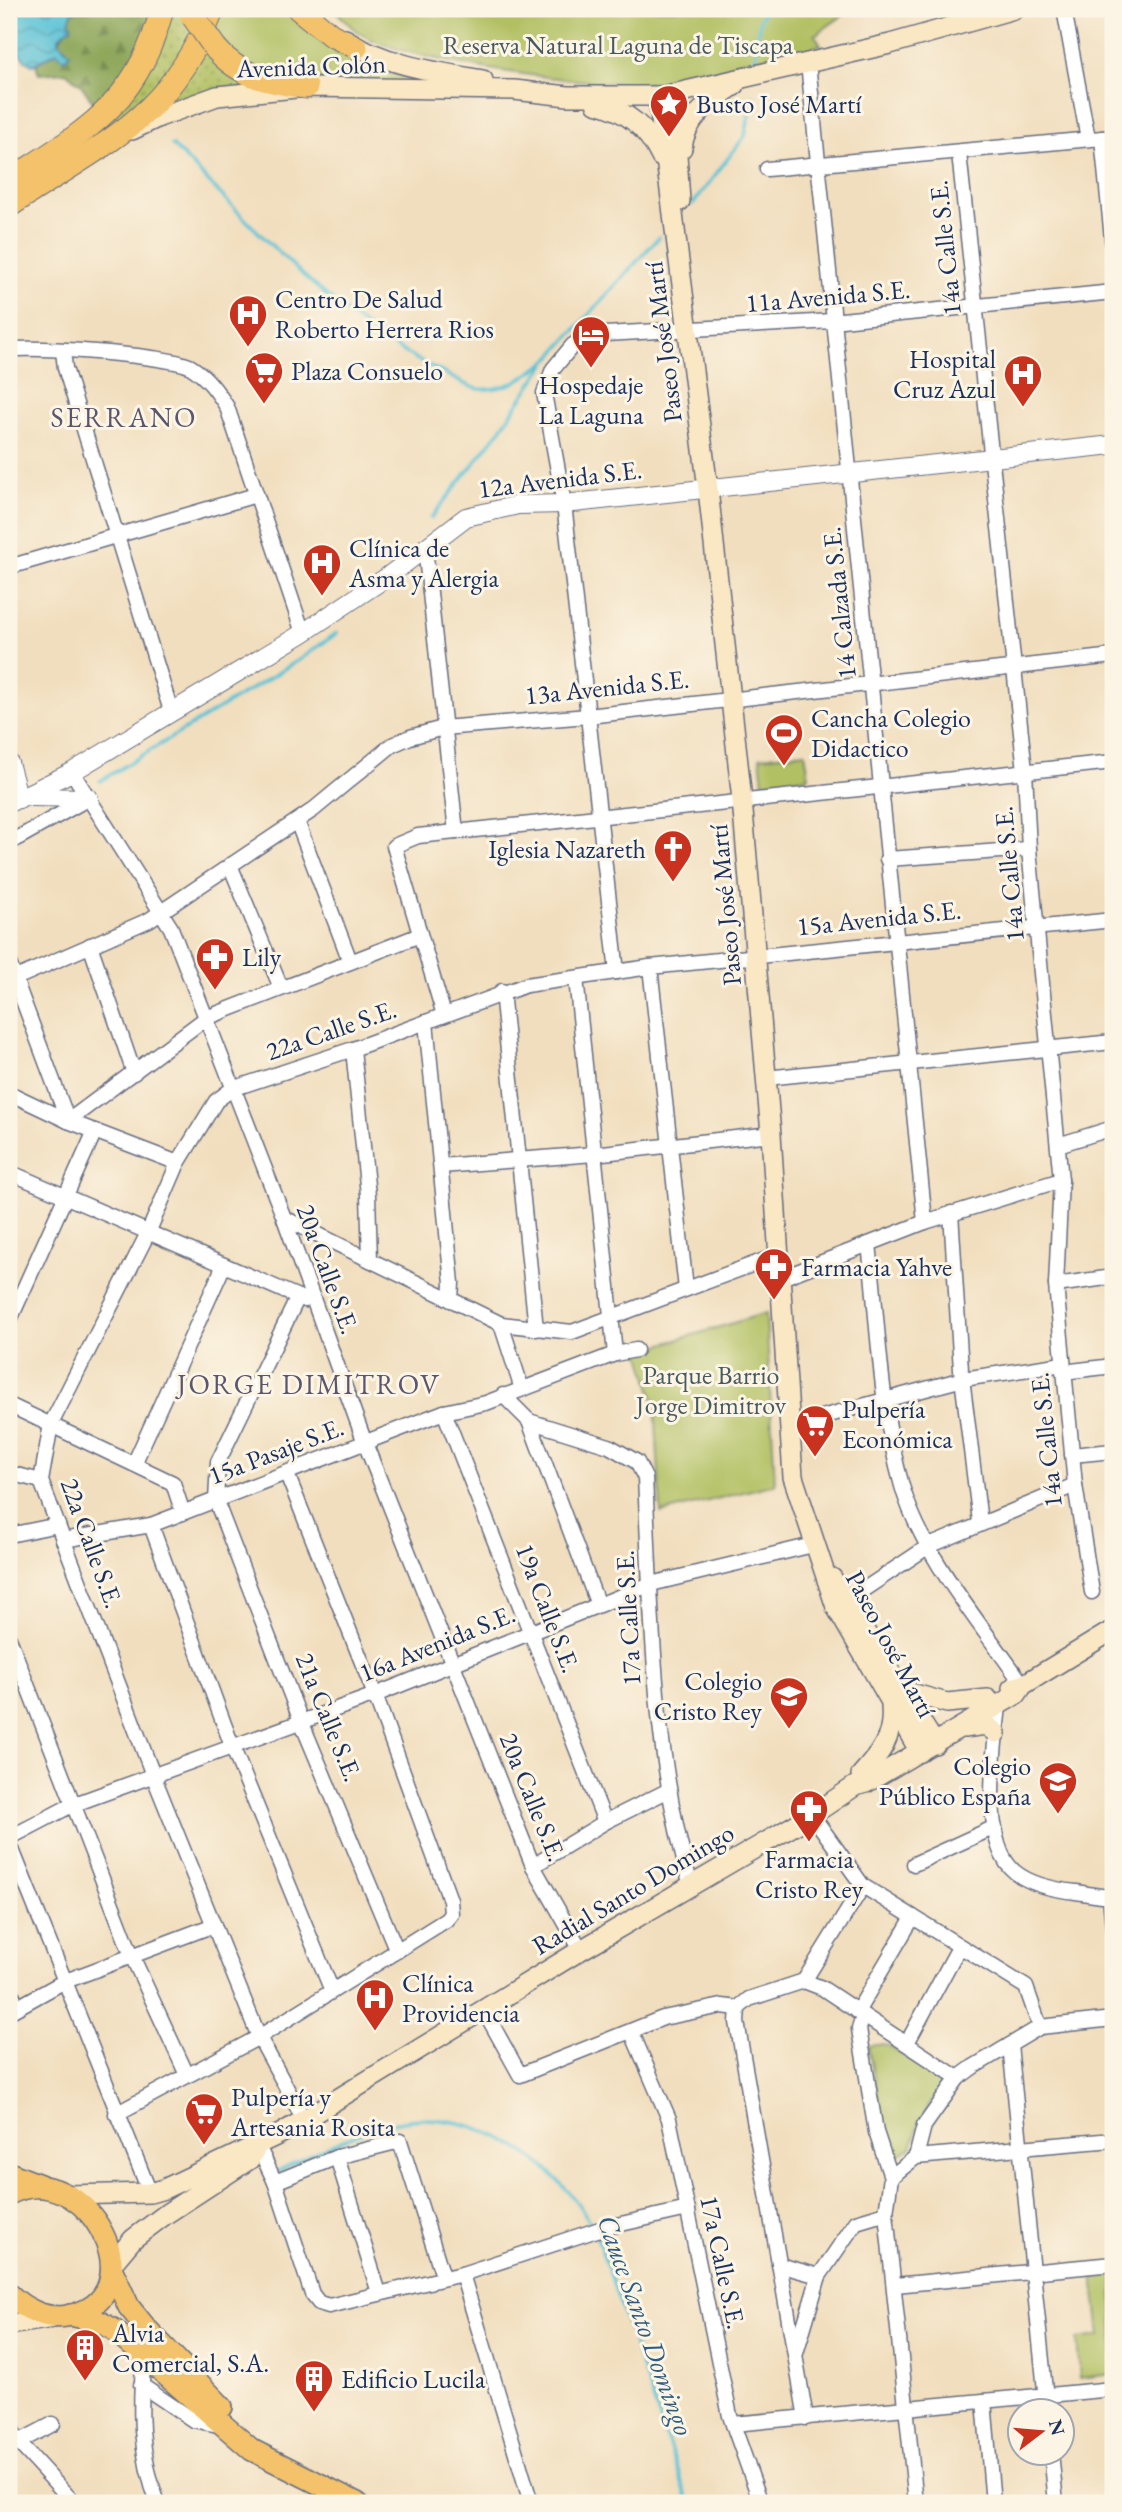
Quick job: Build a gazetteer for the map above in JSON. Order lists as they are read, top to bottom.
{
  "streets": {
    "main road": ["Avenida Colón", "Paseo José Martí", "Radial Santo Domingo"],
    "street": [
      "14a Calle S.E.",
      "11a Avenida S.E.",
      "12a Avenida S.E.",
      "14 Calzada S.E.",
      "13a Avenida S.E.",
      "15a Avenida S.E.",
      "22a Calle S.E.",
      "20a Calle S.E.",
      "15a Pasaje S.E.",
      "19a Calle S.E.",
      "17a Calle S.E.",
      "16a Avenida S.E.",
      "21a Calle S.E."
    ]
  },
  "crossings": [
    ["Avenida Colón", "Paseo José Martí"],
    ["Avenida Colón", "14 Calzada S.E."],
    ["14a Calle S.E.", "11a Avenida S.E."],
    ["14a Calle S.E.", "12a Avenida S.E."],
    ["14a Calle S.E.", "13a Avenida S.E."],
    ["14a Calle S.E.", "15a Avenida S.E."],
    ["11a Avenida S.E.", "Paseo José Martí"],
    ["11a Avenida S.E.", "12a Avenida S.E."],
    ["11a Avenida S.E.", "14 Calzada S.E."],
    ["Paseo José Martí", "12a Avenida S.E."],
    ["Paseo José Martí", "13a Avenida S.E."],
    ["Paseo José Martí", "15a Avenida S.E."],
    ["Paseo José Martí", "16a Avenida S.E."],
    ["Paseo José Martí", "Radial Santo Domingo"],
    ["12a Avenida S.E.", "14 Calzada S.E."],
    ["12a Avenida S.E.", "20a Calle S.E."],
    ["14 Calzada S.E.", "13a Avenida S.E."],
    ["14 Calzada S.E.", "15a Avenida S.E."],
    ["13a Avenida S.E.", "20a Calle S.E."],
    ["15a Avenida S.E.", "22a Calle S.E."],
    ["22a Calle S.E.", "20a Calle S.E."],
    ["22a Calle S.E.", "15a Pasaje S.E."],
    ["22a Calle S.E.", "16a Avenida S.E."],
    ["22a Calle S.E.", "Radial Santo Domingo"],
    ["20a Calle S.E.", "15a Pasaje S.E."],
    ["20a Calle S.E.", "16a Avenida S.E."],
    ["20a Calle S.E.", "Radial Santo Domingo"],
    ["15a Pasaje S.E.", "19a Calle S.E."],
    ["15a Pasaje S.E.", "21a Calle S.E."],
    ["19a Calle S.E.", "16a Avenida S.E."],
    ["17a Calle S.E.", "16a Avenida S.E."],
    ["17a Calle S.E.", "Radial Santo Domingo"],
    ["16a Avenida S.E.", "21a Calle S.E."]
  ],
  "districts": ["SERRANO", "JORGE DIMITROV"],
  "water": ["Cauce Santo Domingo"],
  "parks": ["Reserva Natural Laguna de Tiscapa", "Parque Barrio Jorge Dimitrov"],
  "places": {
    "place": ["Busto José Martí"],
    "hospital": [
      "Centro De Salud Roberto Herrera Rios",
      "Hospital Cruz Azul",
      "Clínica de Asma y Alergia",
      "Clínica Providencia"
    ],
    "hotel": ["Hospedaje La Laguna"],
    "supermarket": ["Plaza Consuelo", "Pulpería Económica", "Pulpería y Artesania Rosita"],
    "sports": ["Cancha Colegio Didactico"],
    "church": ["Iglesia Nazareth"],
    "pharmacy": ["Lily", "Farmacia Yahve", "Farmacia Cristo Rey"],
    "school or university": ["Colegio Cristo Rey", "Colegio Público España"],
    "building": ["Alvia Comercial, S.A.", "Edificio Lucila"]
  },
  "north": "right"
}
